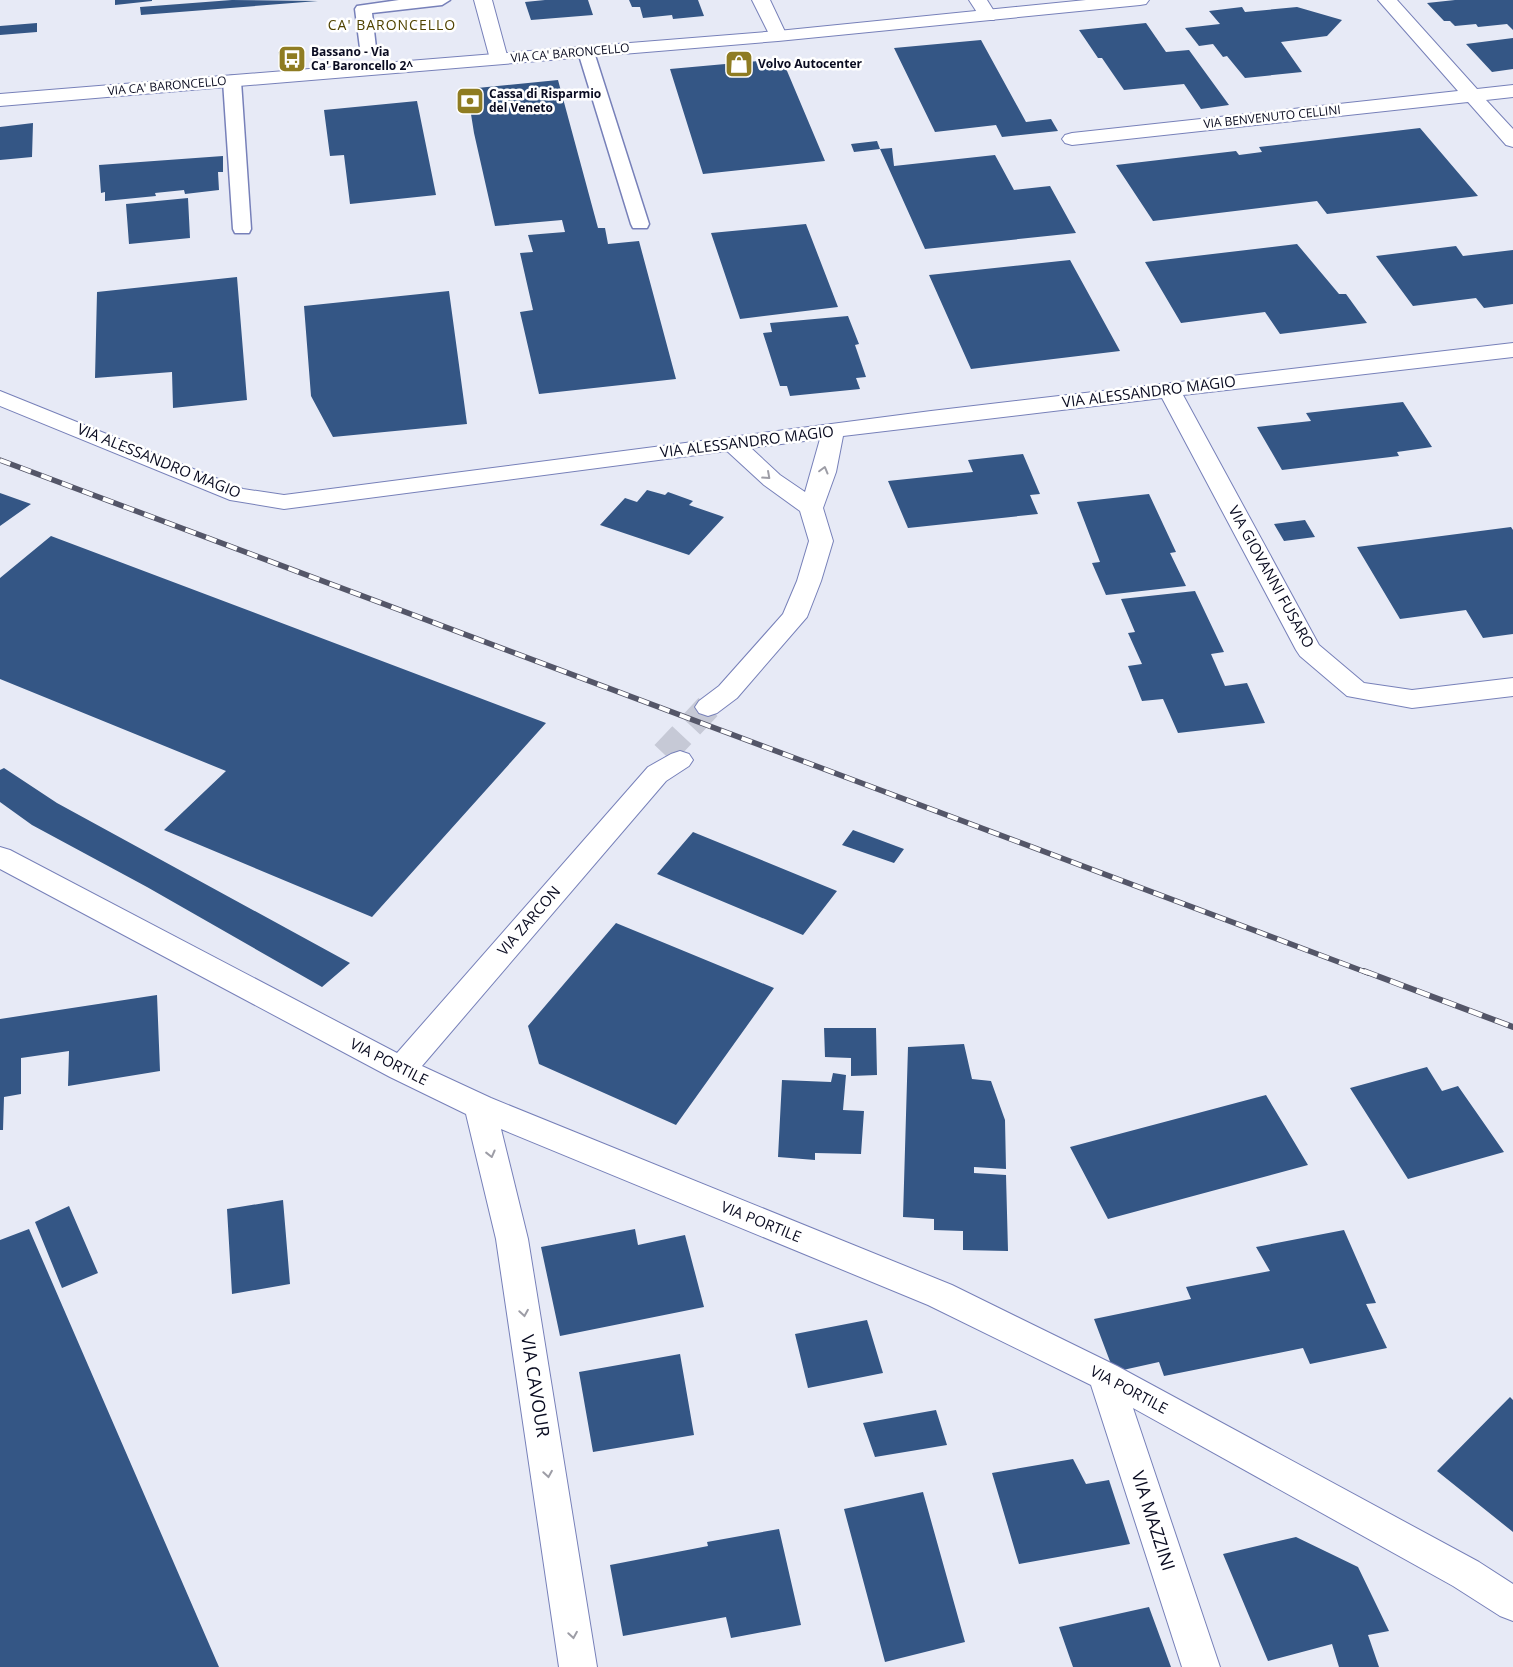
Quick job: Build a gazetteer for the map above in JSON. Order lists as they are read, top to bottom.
{
  "streets": {
    "street": [
      "VIA CA' BARONCELLO",
      "VIA BENVENUTO CELLINI",
      "VIA ALESSANDRO MAGIO",
      "VIA GIOVANNI FUSARO",
      "VIA ZARCON",
      "VIA PORTILE",
      "VIA CAVOUR",
      "VIA MAZZINI"
    ]
  },
  "crossings": [
    ["VIA ALESSANDRO MAGIO", "VIA GIOVANNI FUSARO"],
    ["VIA ZARCON", "VIA PORTILE"],
    ["VIA PORTILE", "VIA CAVOUR"],
    ["VIA PORTILE", "VIA MAZZINI"]
  ],
  "one_way": ["VIA CAVOUR"],
  "districts": ["CA' BARONCELLO"],
  "places": {
    "bus stop": ["Bassano - Via Ca' Baroncello 2^"],
    "shop": ["Volvo Autocenter"],
    "bank": ["Cassa di Risparmio del Veneto"]
  }
}
